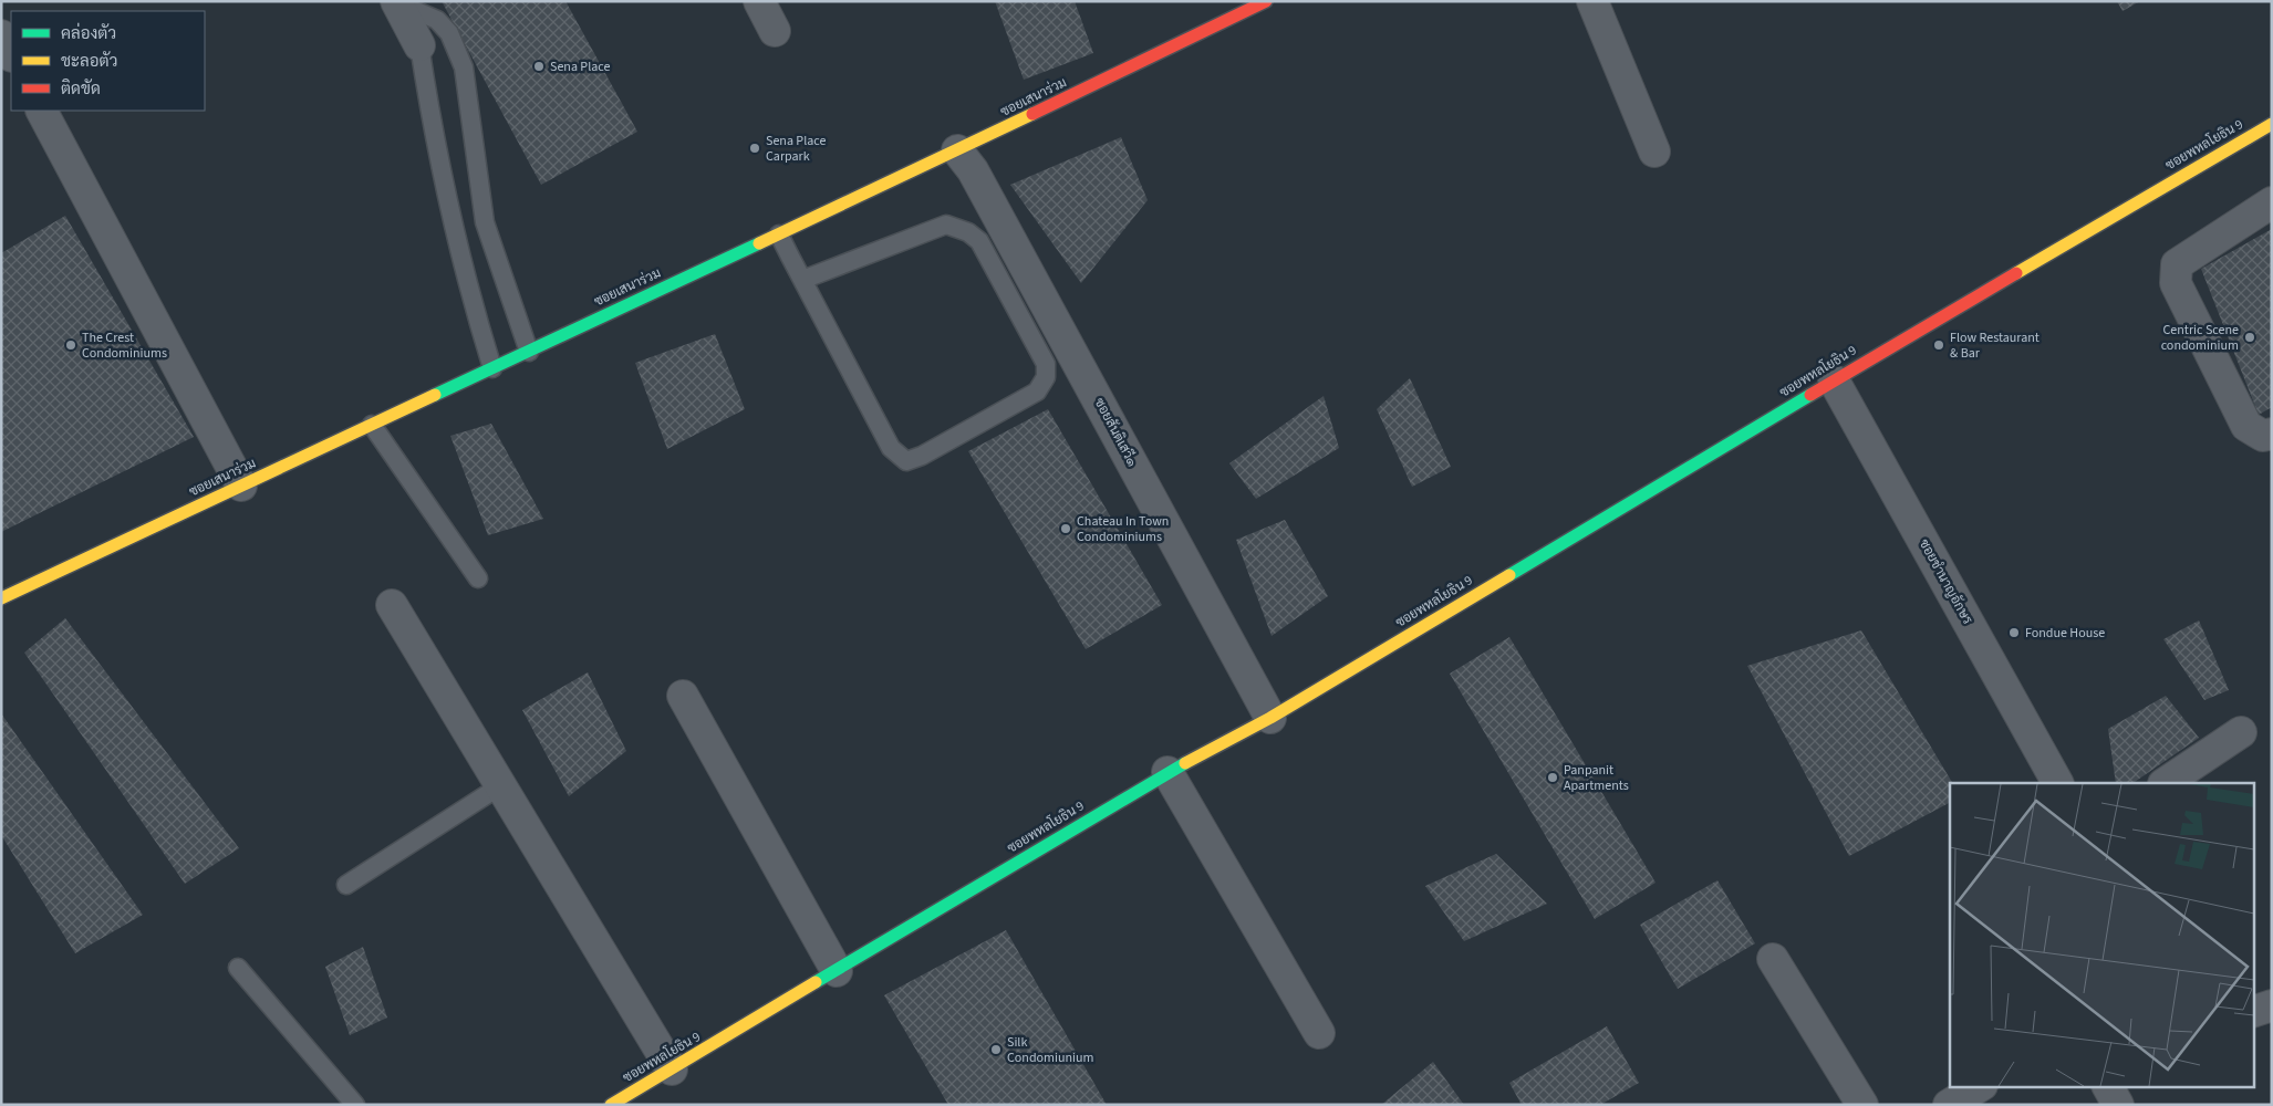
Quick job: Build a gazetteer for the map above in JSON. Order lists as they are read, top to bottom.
{
  "streets": {
    "street": [
      "ซอยเสนาร่วม",
      "ซอยพหลโยธิน 9",
      "ซอยสันติเสวี๑",
      "ซอยชำนาญอักษร"
    ]
  },
  "crossings": [
    ["ซอยเสนาร่วม", "ซอยสันติเสวี๑"],
    ["ซอยพหลโยธิน 9", "ซอยสันติเสวี๑"],
    ["ซอยพหลโยธิน 9", "ซอยชำนาญอักษร"]
  ],
  "places": [
    "Sena Place",
    "Sena Place Carpark",
    "Centric Scene condominium",
    "The Crest Condominiums",
    "Flow Restaurant & Bar",
    "Chateau In Town Condominiums",
    "Fondue House",
    "Panpanit Apartments",
    "Silk Condomiunium"
  ],
  "legend": ["คล่องตัว", "ชะลอตัว", "ติดขัด"]
}
